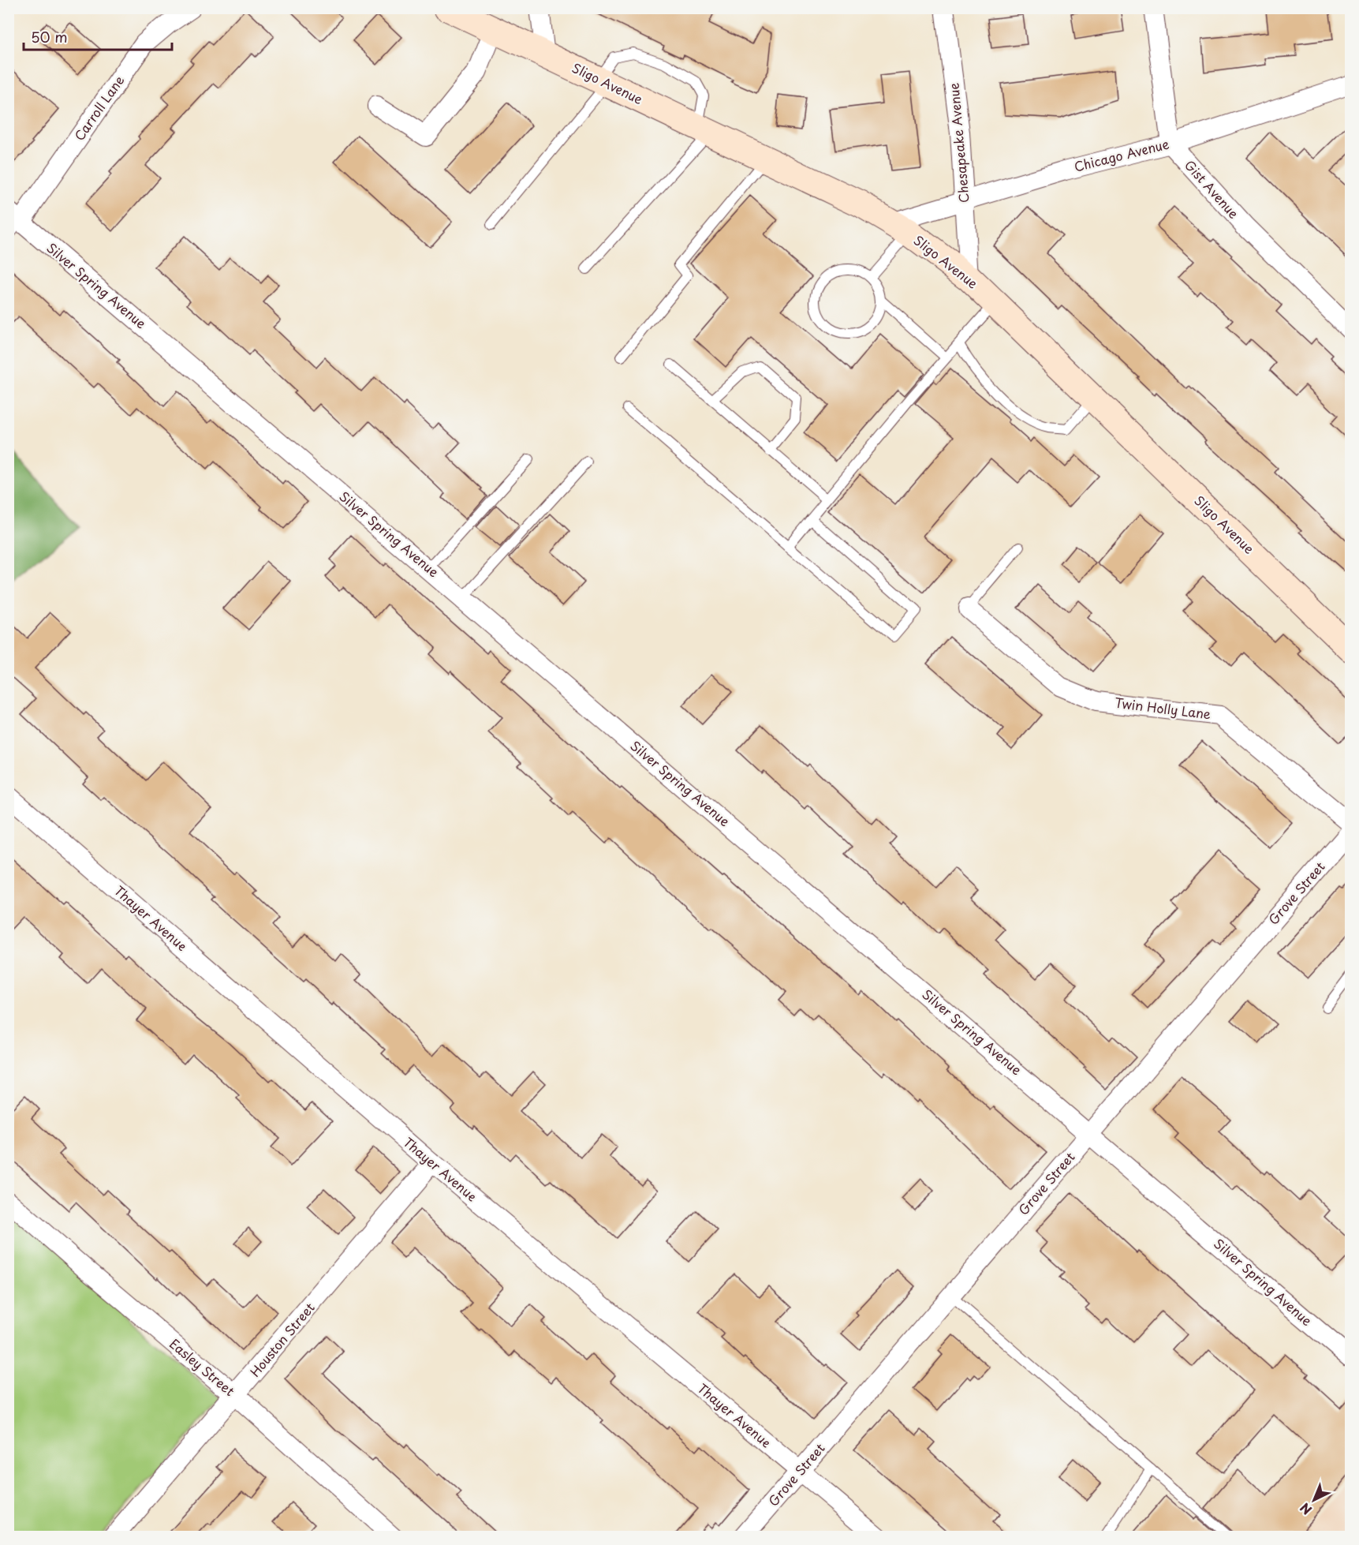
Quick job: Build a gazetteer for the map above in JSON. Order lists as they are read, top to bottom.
{
  "streets": {
    "street": [
      "Sligo Avenue",
      "Carroll Lane",
      "Chesapeake Avenue",
      "Chicago Avenue",
      "Gist Avenue",
      "Silver Spring Avenue",
      "Twin Holly Lane",
      "Grove Street",
      "Thayer Avenue",
      "Houston Street",
      "Easley Street"
    ]
  },
  "crossings": [
    ["Sligo Avenue", "Chesapeake Avenue"],
    ["Sligo Avenue", "Chicago Avenue"],
    ["Carroll Lane", "Silver Spring Avenue"],
    ["Chesapeake Avenue", "Chicago Avenue"],
    ["Chicago Avenue", "Gist Avenue"],
    ["Silver Spring Avenue", "Grove Street"],
    ["Grove Street", "Thayer Avenue"],
    ["Thayer Avenue", "Houston Street"],
    ["Houston Street", "Easley Street"]
  ],
  "scale_bar": "50 m",
  "north": "bottom left"
}
